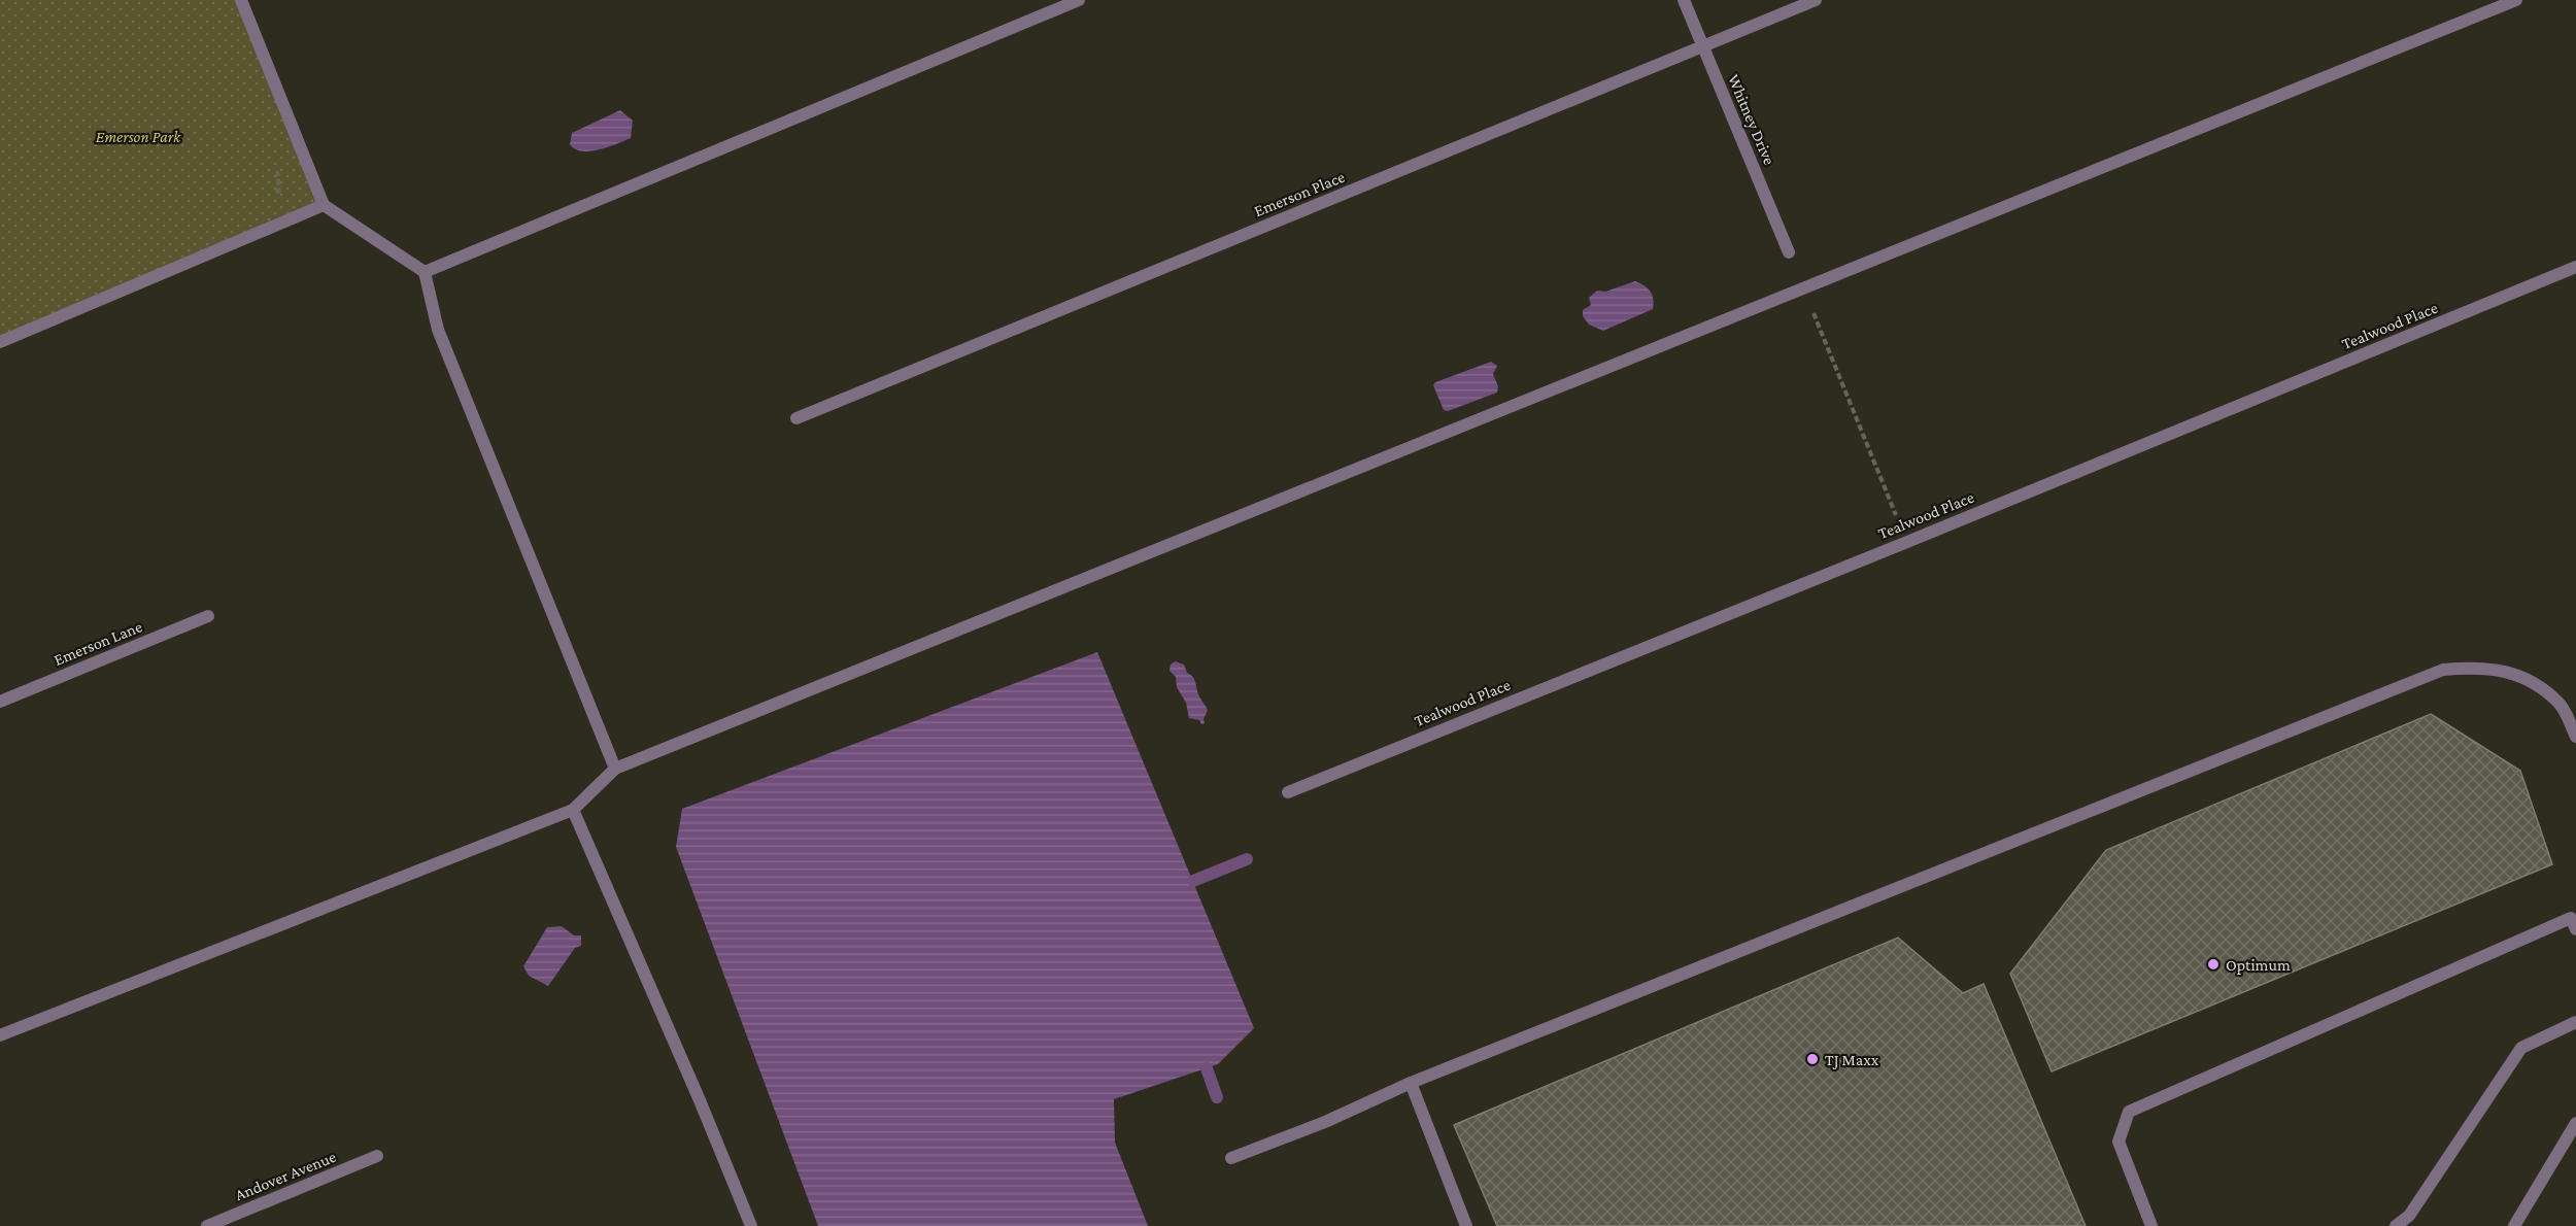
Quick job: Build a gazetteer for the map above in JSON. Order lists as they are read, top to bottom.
{
  "streets": {
    "street": [
      "Whitney Drive",
      "Emerson Place",
      "Tealwood Place",
      "Emerson Lane",
      "Andover Avenue"
    ]
  },
  "crossings": [
    ["Whitney Drive", "Emerson Place"]
  ],
  "parks": ["Emerson Park"],
  "places": ["Optimum", "TJ Maxx"]
}
